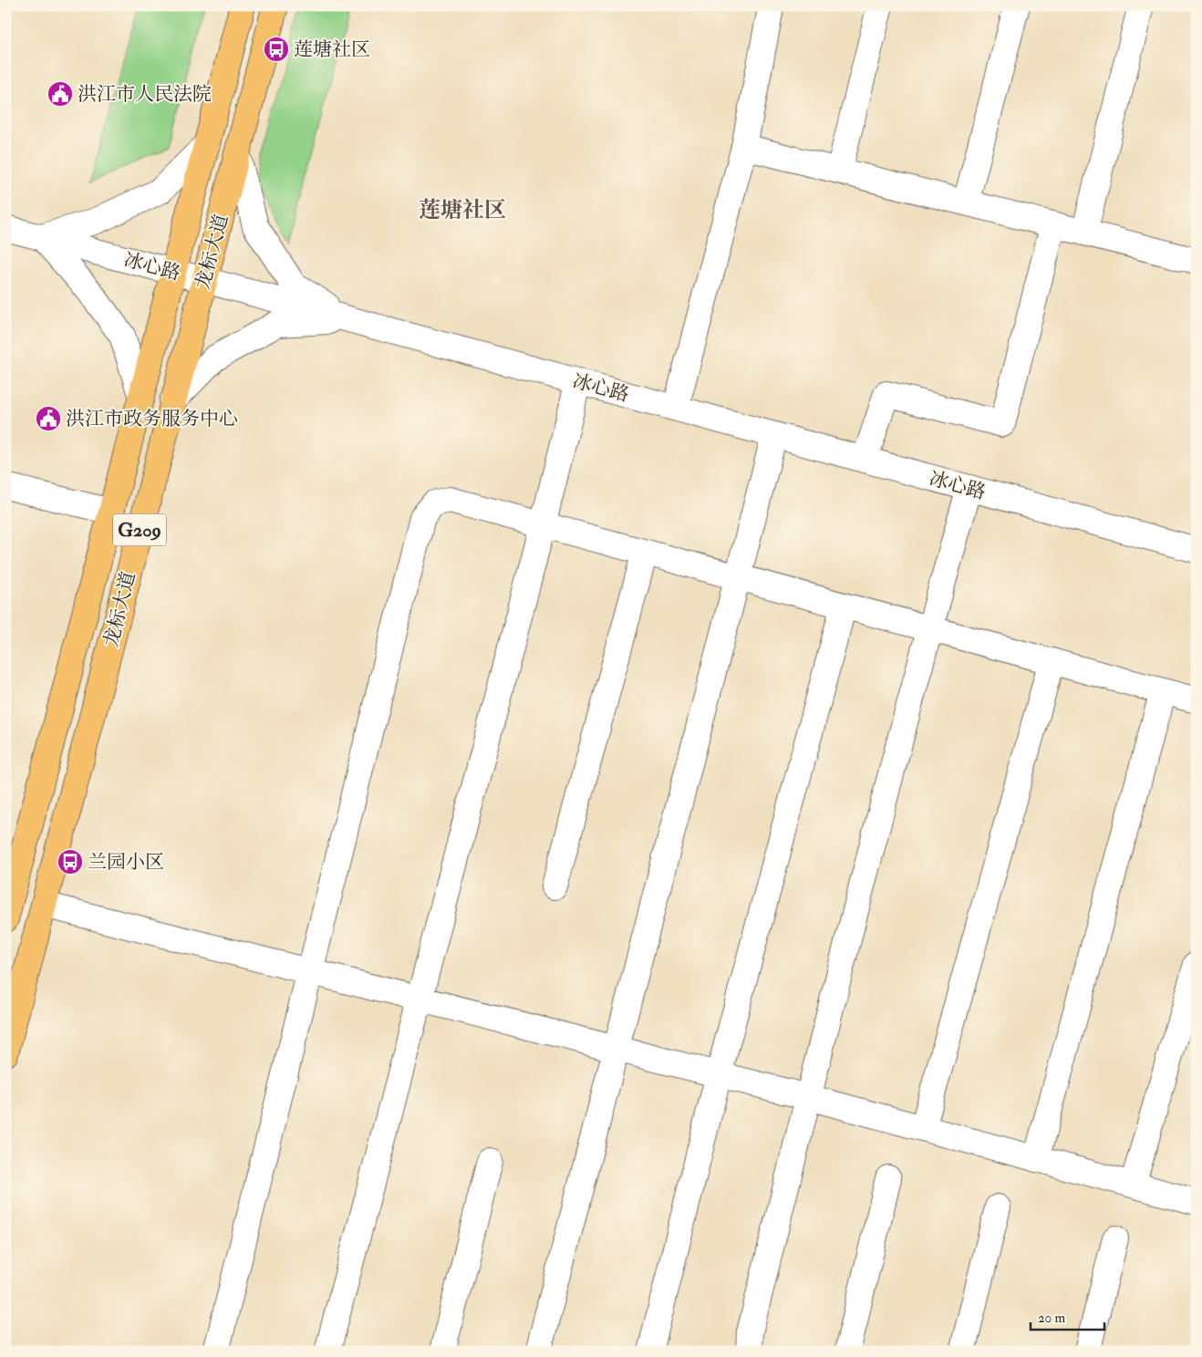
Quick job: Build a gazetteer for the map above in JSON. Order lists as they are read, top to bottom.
{
  "streets": {
    "highway": ["龙标大道", "G209"],
    "street": ["冰心路"]
  },
  "crossings": [
    ["龙标大道", "冰心路"]
  ],
  "districts": ["莲塘社区"],
  "places": {
    "bus stop": ["莲塘社区", "兰园小区"],
    "public building": ["洪江市人民法院", "洪江市政务服务中心"]
  },
  "scale_bar": "20 m"
}
